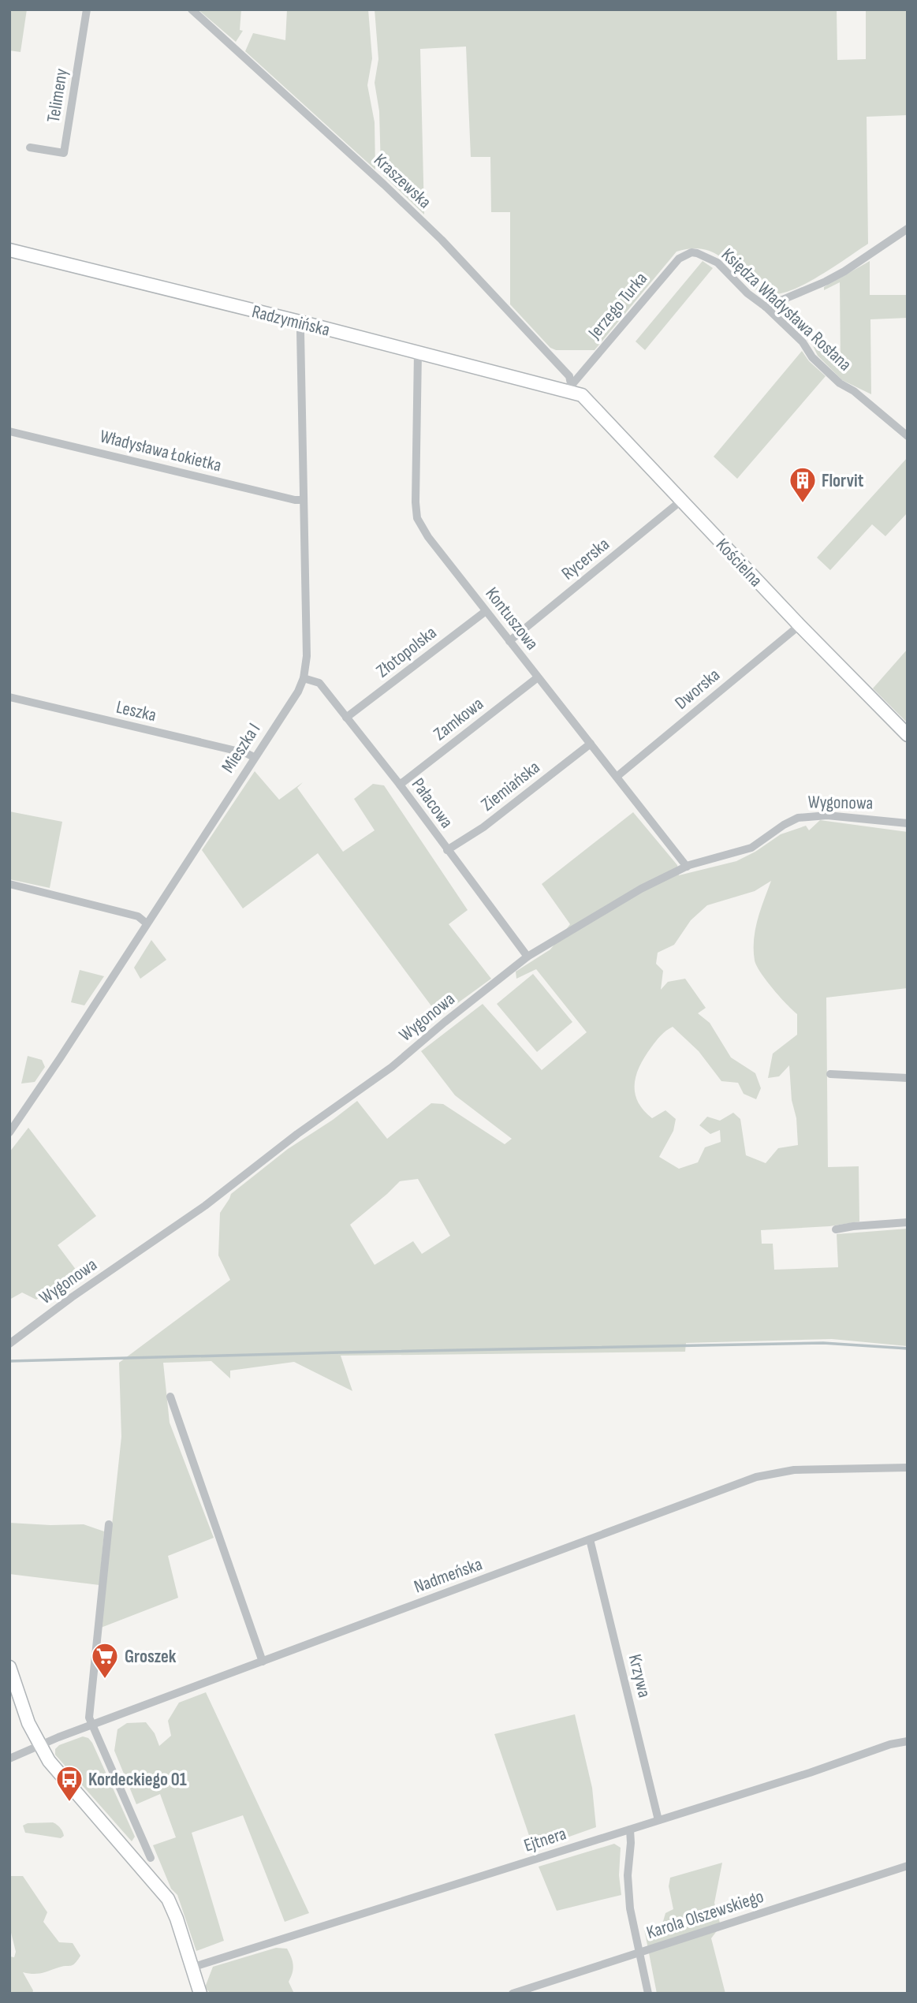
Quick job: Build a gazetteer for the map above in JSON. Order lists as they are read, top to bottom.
{
  "streets": {
    "street": [
      "Telimeny",
      "Kraszewska",
      "Jerzego Turka",
      "Księdza Władysława Rosłana",
      "Radzymińska",
      "Władysława Łokietka",
      "Rycerska",
      "Kościelna",
      "Kontuszowa",
      "Złotopolska",
      "Dworska",
      "Leszka",
      "Zamkowa",
      "Mieszka I",
      "Ziemiańska",
      "Wygonowa",
      "Pałacowa",
      "Nadmeńska",
      "Krzywa",
      "Ejtnera",
      "Karola Olszewskiego"
    ]
  },
  "crossings": [
    ["Kraszewska", "Jerzego Turka"],
    ["Kraszewska", "Radzymińska"],
    ["Kraszewska", "Kościelna"],
    ["Jerzego Turka", "Księdza Władysława Rosłana"],
    ["Jerzego Turka", "Radzymińska"],
    ["Jerzego Turka", "Kościelna"],
    ["Radzymińska", "Kościelna"],
    ["Radzymińska", "Kontuszowa"],
    ["Radzymińska", "Mieszka I"],
    ["Władysława Łokietka", "Mieszka I"],
    ["Rycerska", "Kościelna"],
    ["Rycerska", "Kontuszowa"],
    ["Kościelna", "Dworska"],
    ["Kontuszowa", "Złotopolska"],
    ["Kontuszowa", "Dworska"],
    ["Kontuszowa", "Zamkowa"],
    ["Kontuszowa", "Ziemiańska"],
    ["Kontuszowa", "Wygonowa"],
    ["Złotopolska", "Pałacowa"],
    ["Leszka", "Mieszka I"],
    ["Zamkowa", "Pałacowa"],
    ["Mieszka I", "Pałacowa"],
    ["Ziemiańska", "Pałacowa"],
    ["Wygonowa", "Pałacowa"],
    ["Nadmeńska", "Krzywa"],
    ["Krzywa", "Ejtnera"]
  ],
  "places": {
    "building": ["Florvit"],
    "supermarket": ["Groszek"],
    "bus stop": ["Kordeckiego 01"]
  }
}
